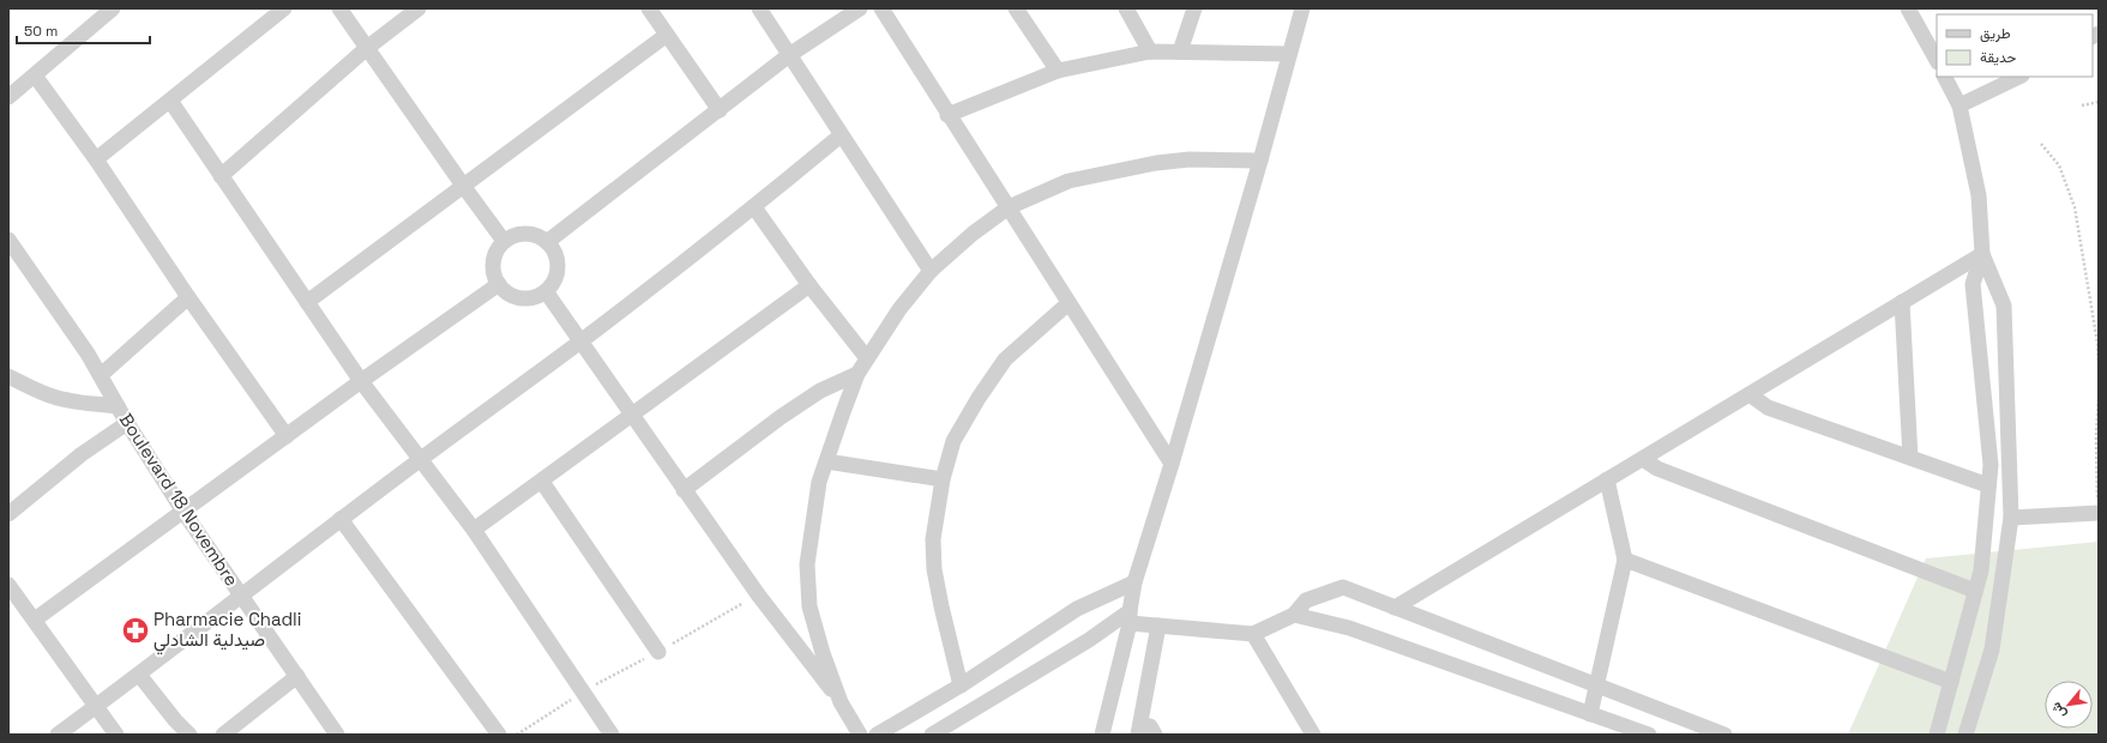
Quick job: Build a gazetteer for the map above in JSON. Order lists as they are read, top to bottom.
{
  "streets": {
    "street": ["Boulevard 18 Novembre"]
  },
  "places": {
    "pharmacy": ["Pharmacie Chadli صيدلية الشادلي"]
  },
  "legend": ["طريق", "حديقة"],
  "scale_bar": "50 m",
  "north": "bottom left"
}
